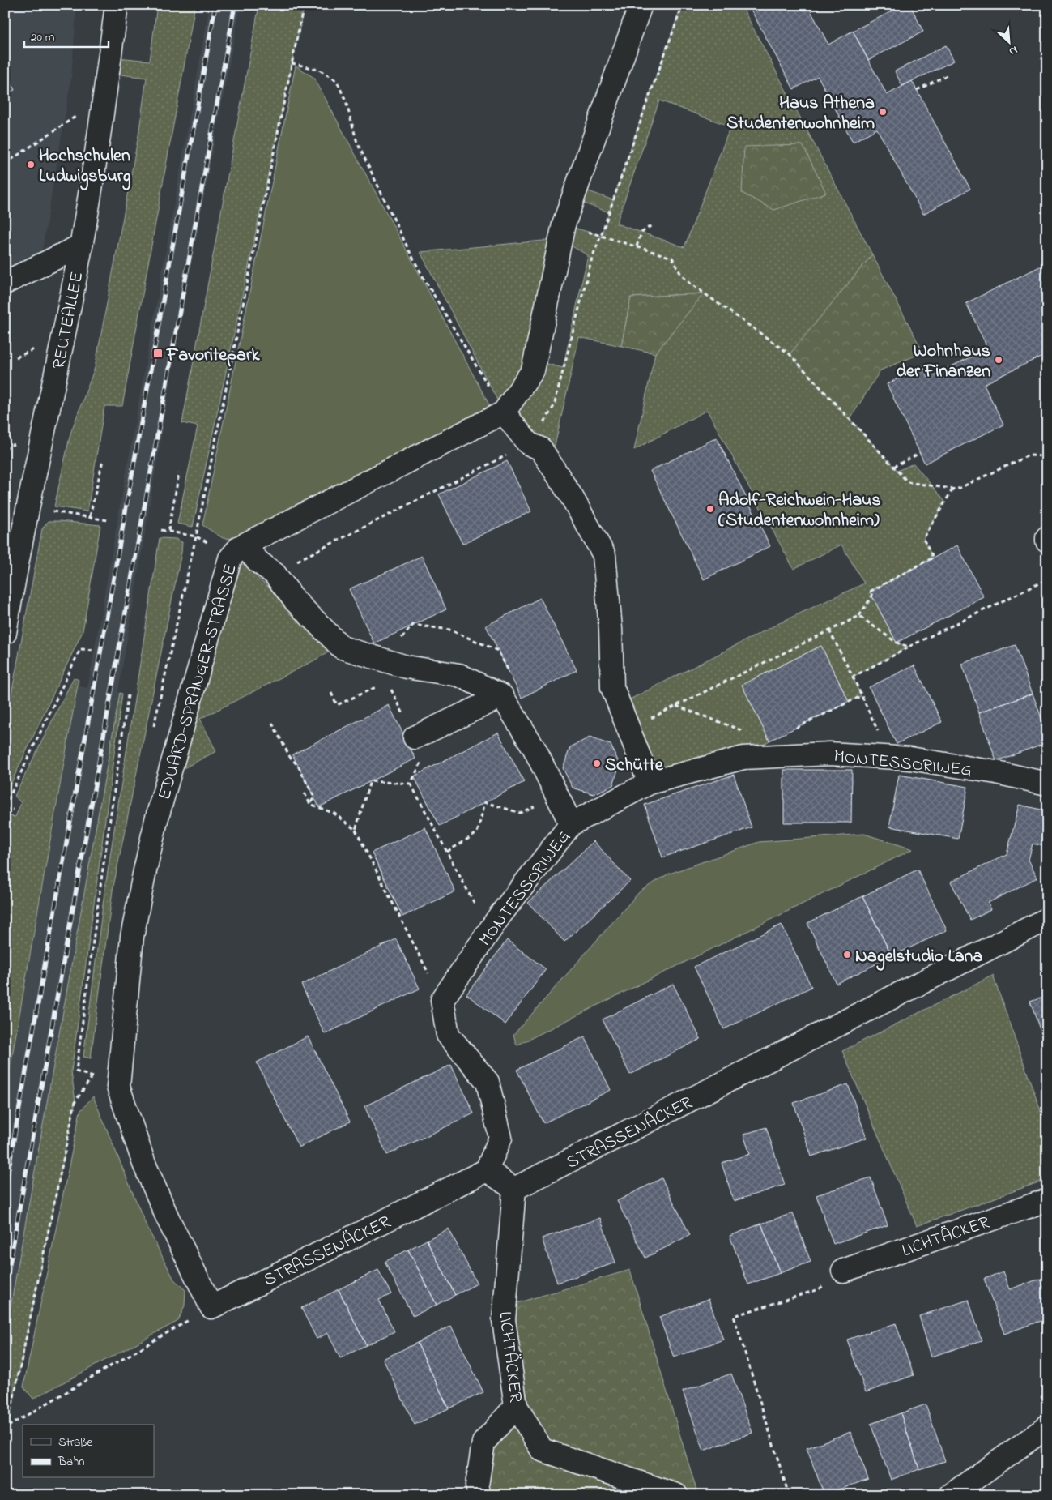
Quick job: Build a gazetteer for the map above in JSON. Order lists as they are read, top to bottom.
{
  "streets": {
    "street": [
      "REUTEALLEE",
      "EDUARD-SPRANGER-STRASSE",
      "MONTESSORIWEG",
      "STRASSENÄCKER",
      "LICHTÄCKER"
    ]
  },
  "crossings": [
    ["EDUARD-SPRANGER-STRASSE", "STRASSENÄCKER"],
    ["STRASSENÄCKER", "LICHTÄCKER"]
  ],
  "places": {
    "other": [
      "Haus Athena Studentenwohnheim",
      "Hochschulen Ludwigsburg",
      "Wohnhaus der Finanzen",
      "Adolf-Reichwein-Haus (Studentenwohnheim)",
      "Schütte",
      "Nagelstudio Lana"
    ],
    "transit": ["Favoritepark"]
  },
  "legend": ["Straße", "Bahn"],
  "scale_bar": "20 m",
  "north": "bottom right"
}
